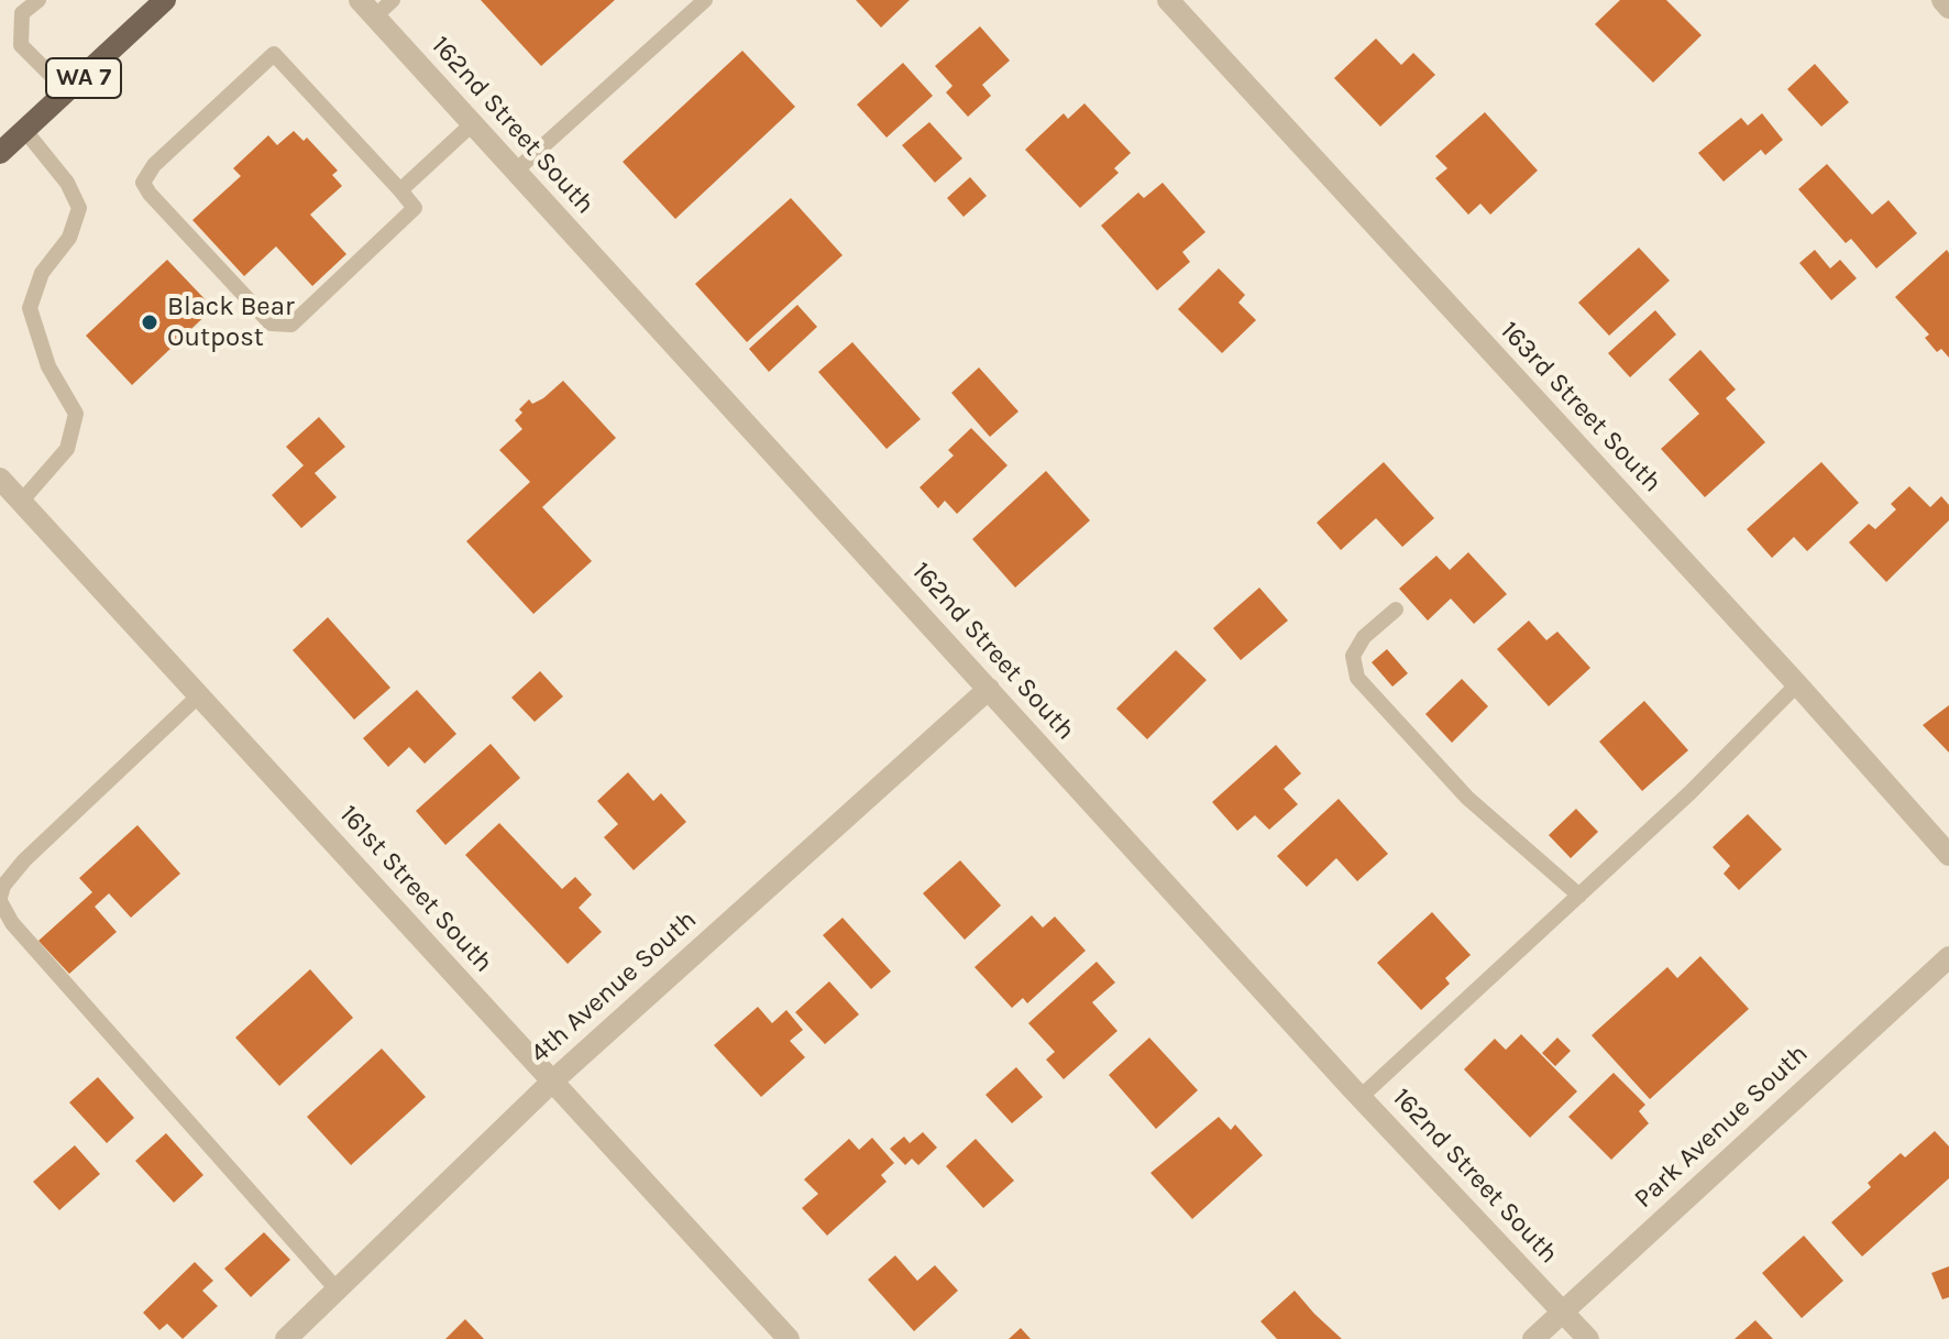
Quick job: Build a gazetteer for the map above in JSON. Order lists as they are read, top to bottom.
{
  "streets": {
    "main road": ["WA 7"],
    "street": [
      "162nd Street South",
      "163rd Street South",
      "161st Street South",
      "4th Avenue South",
      "Park Avenue South"
    ]
  },
  "crossings": [
    ["162nd Street South", "4th Avenue South"],
    ["162nd Street South", "Park Avenue South"],
    ["161st Street South", "4th Avenue South"]
  ],
  "places": ["Black Bear Outpost"]
}
